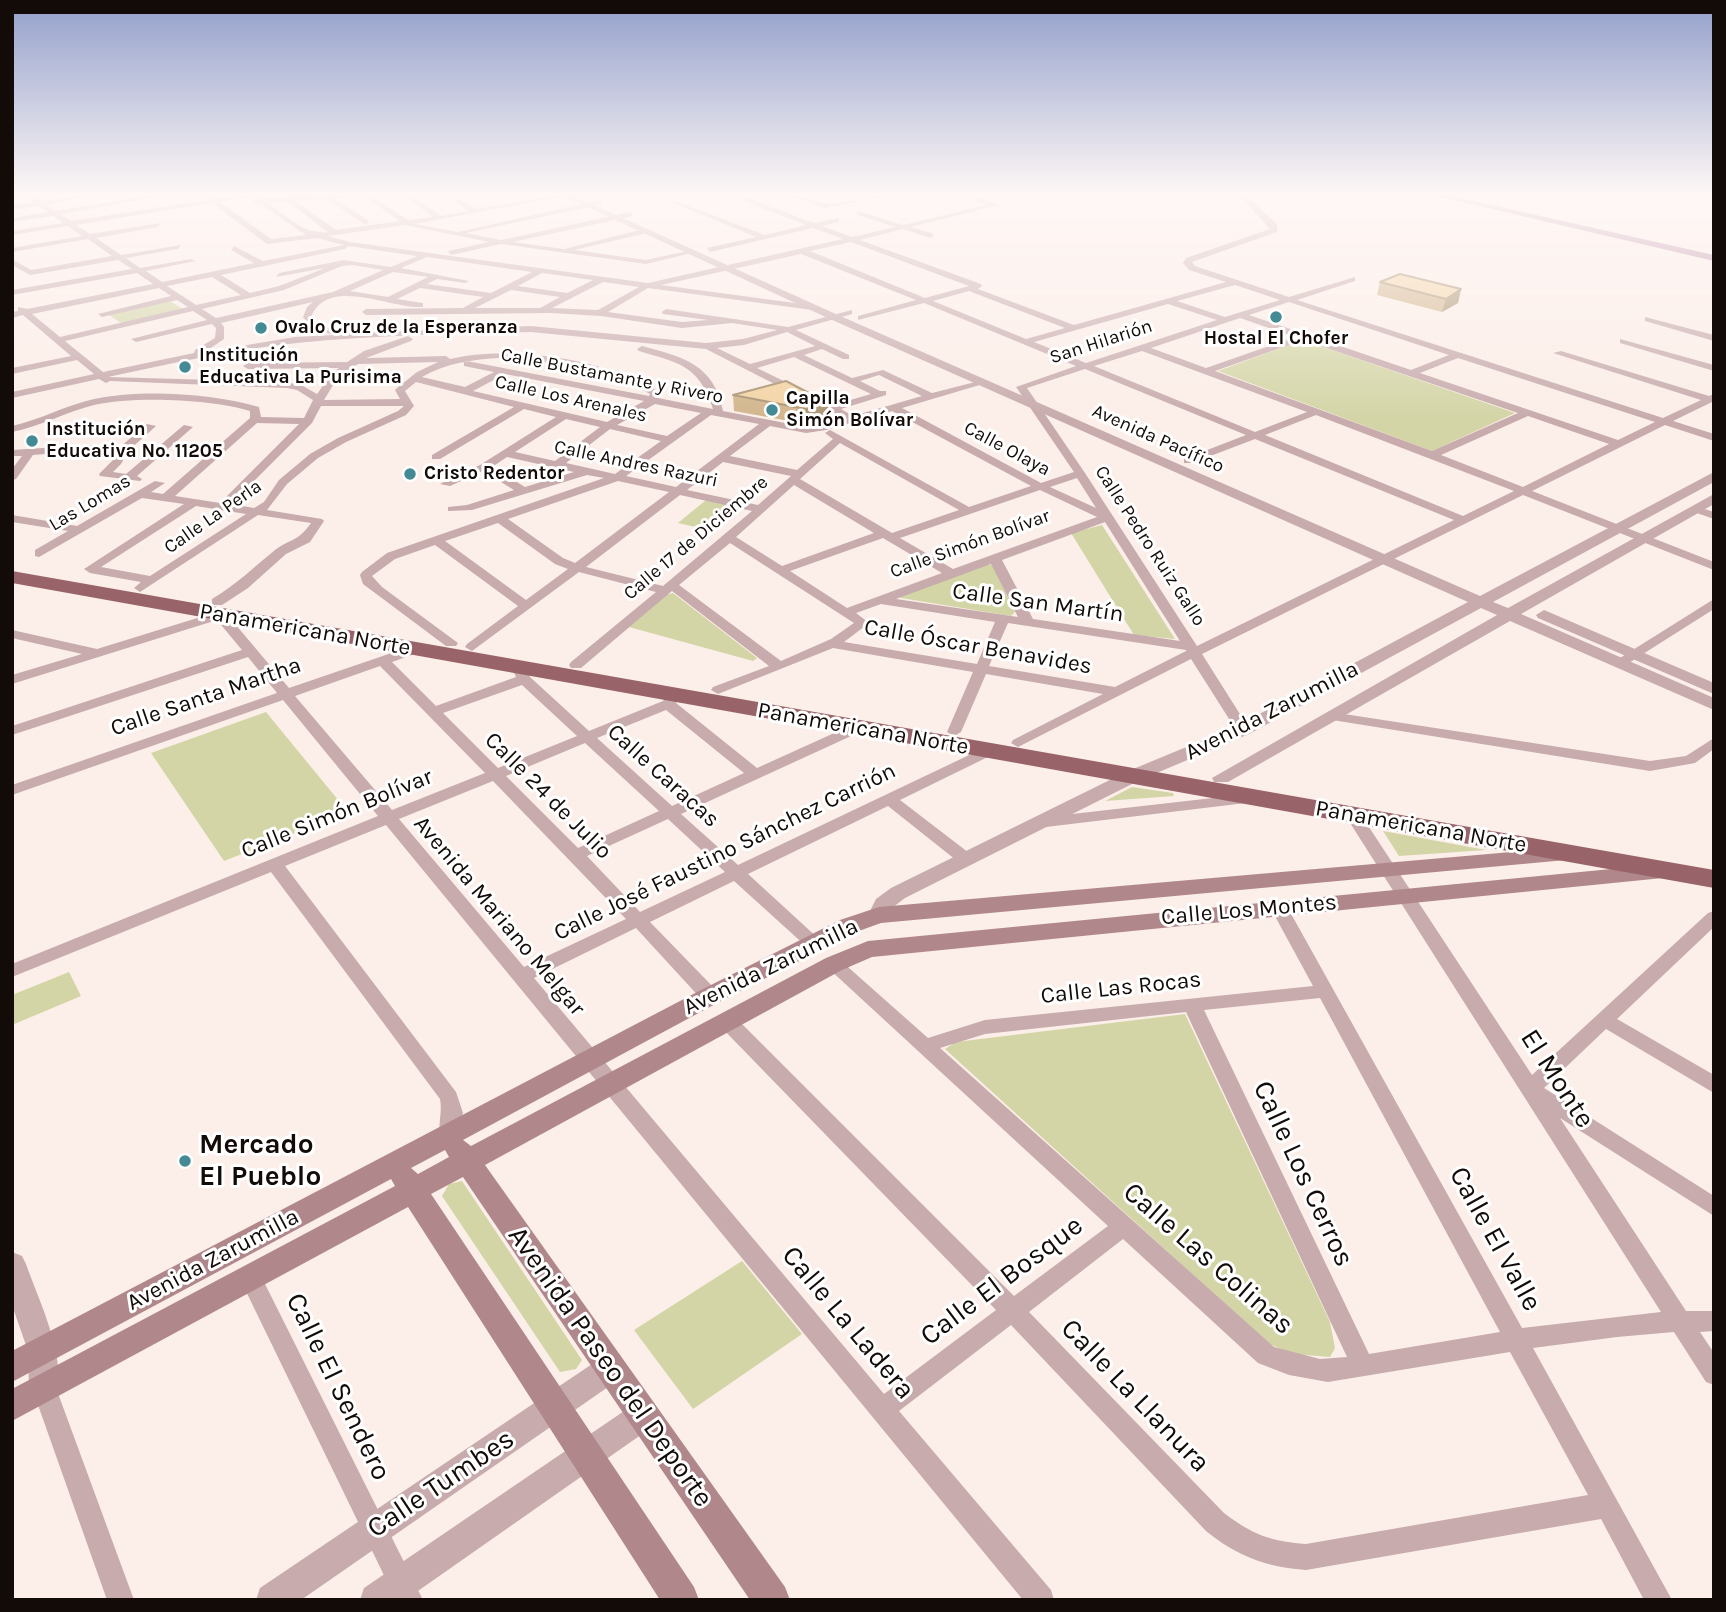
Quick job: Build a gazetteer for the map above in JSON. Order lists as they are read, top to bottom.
{
  "streets": {
    "highway": ["Panamericana Norte"],
    "main road": ["Avenida Zarumilla", "Calle Los Montes", "Avenida Paseo del Deporte"],
    "street": [
      "San Hilarión",
      "Calle Bustamante y Rivero",
      "Calle Los Arenales",
      "Avenida Pacífico",
      "Calle Olaya",
      "Calle Andres Razuri",
      "Las Lomas",
      "Calle La Perla",
      "Calle 17 de Diciembre",
      "Calle Simón Bolívar",
      "Calle Pedro Ruiz Gallo",
      "Calle San Martín",
      "Calle Óscar Benavides",
      "Calle Santa Martha",
      "Calle Caracas",
      "Calle 24 de Julio",
      "Calle José Faustino Sánchez Carrión",
      "Avenida Mariano Melgar",
      "Calle Las Rocas",
      "El Monte",
      "Calle Los Cerros",
      "Calle El Valle",
      "Calle Las Colinas",
      "Calle El Bosque",
      "Calle La Ladera",
      "Calle El Sendero",
      "Calle La Llanura",
      "Calle Tumbes"
    ]
  },
  "crossings": [
    ["San Hilarión", "Avenida Pacífico"],
    ["San Hilarión", "Calle Pedro Ruiz Gallo"],
    ["Avenida Pacífico", "Calle Pedro Ruiz Gallo"],
    ["Avenida Pacífico", "Avenida Zarumilla"],
    ["Calle Olaya", "Calle Simón Bolívar"],
    ["Calle Olaya", "Calle Pedro Ruiz Gallo"],
    ["Calle Andres Razuri", "Calle 17 de Diciembre"],
    ["Calle La Perla", "Panamericana Norte"],
    ["Calle 17 de Diciembre", "Panamericana Norte"],
    ["Calle 17 de Diciembre", "Calle Óscar Benavides"],
    ["Calle Simón Bolívar", "Calle Pedro Ruiz Gallo"],
    ["Calle Simón Bolívar", "Calle San Martín"],
    ["Calle Simón Bolívar", "Panamericana Norte"],
    ["Calle Simón Bolívar", "Calle Óscar Benavides"],
    ["Calle Simón Bolívar", "Calle Caracas"],
    ["Calle Simón Bolívar", "Calle 24 de Julio"],
    ["Calle Simón Bolívar", "Avenida Mariano Melgar"],
    ["Calle Pedro Ruiz Gallo", "Calle San Martín"],
    ["Calle Pedro Ruiz Gallo", "Avenida Zarumilla"],
    ["Panamericana Norte", "Calle Santa Martha"],
    ["Panamericana Norte", "Avenida Zarumilla"],
    ["Panamericana Norte", "Calle Caracas"],
    ["Panamericana Norte", "Calle José Faustino Sánchez Carrión"],
    ["Panamericana Norte", "Calle Los Montes"],
    ["Panamericana Norte", "Avenida Mariano Melgar"],
    ["Panamericana Norte", "El Monte"],
    ["Calle Santa Martha", "Calle 24 de Julio"],
    ["Calle Santa Martha", "Avenida Mariano Melgar"],
    ["Avenida Zarumilla", "Calle Caracas"],
    ["Avenida Zarumilla", "Calle 24 de Julio"],
    ["Avenida Zarumilla", "Calle Los Montes"],
    ["Avenida Zarumilla", "Avenida Mariano Melgar"],
    ["Avenida Zarumilla", "Calle Las Colinas"],
    ["Avenida Zarumilla", "Calle La Ladera"],
    ["Avenida Zarumilla", "Avenida Paseo del Deporte"],
    ["Avenida Zarumilla", "Calle El Sendero"],
    ["Avenida Zarumilla", "Calle La Llanura"],
    ["Calle Caracas", "Calle José Faustino Sánchez Carrión"],
    ["Calle 24 de Julio", "Calle José Faustino Sánchez Carrión"],
    ["Calle José Faustino Sánchez Carrión", "Avenida Mariano Melgar"],
    ["Calle Los Montes", "El Monte"],
    ["Calle Los Montes", "Calle El Valle"],
    ["Calle Los Montes", "Calle Las Colinas"],
    ["Avenida Mariano Melgar", "Calle La Ladera"],
    ["Calle Las Rocas", "Calle Los Cerros"],
    ["Calle Las Rocas", "Calle El Valle"],
    ["Calle Las Rocas", "Calle Las Colinas"],
    ["El Monte", "Calle Las Colinas"],
    ["Calle Los Cerros", "Calle Las Colinas"],
    ["Calle El Valle", "Calle Las Colinas"],
    ["Calle El Valle", "Calle La Llanura"],
    ["Calle Las Colinas", "Calle El Bosque"],
    ["Calle El Bosque", "Calle La Ladera"],
    ["Calle El Bosque", "Calle La Llanura"],
    ["Avenida Paseo del Deporte", "Calle Tumbes"],
    ["Calle El Sendero", "Calle Tumbes"]
  ],
  "places": [
    "Hostal El Chofer",
    "Ovalo Cruz de la Esperanza",
    "Institución Educativa La Purisima",
    "Capilla Simón Bolívar",
    "Institución Educativa No. 11205",
    "Cristo Redentor",
    "Mercado El Pueblo"
  ]
}
